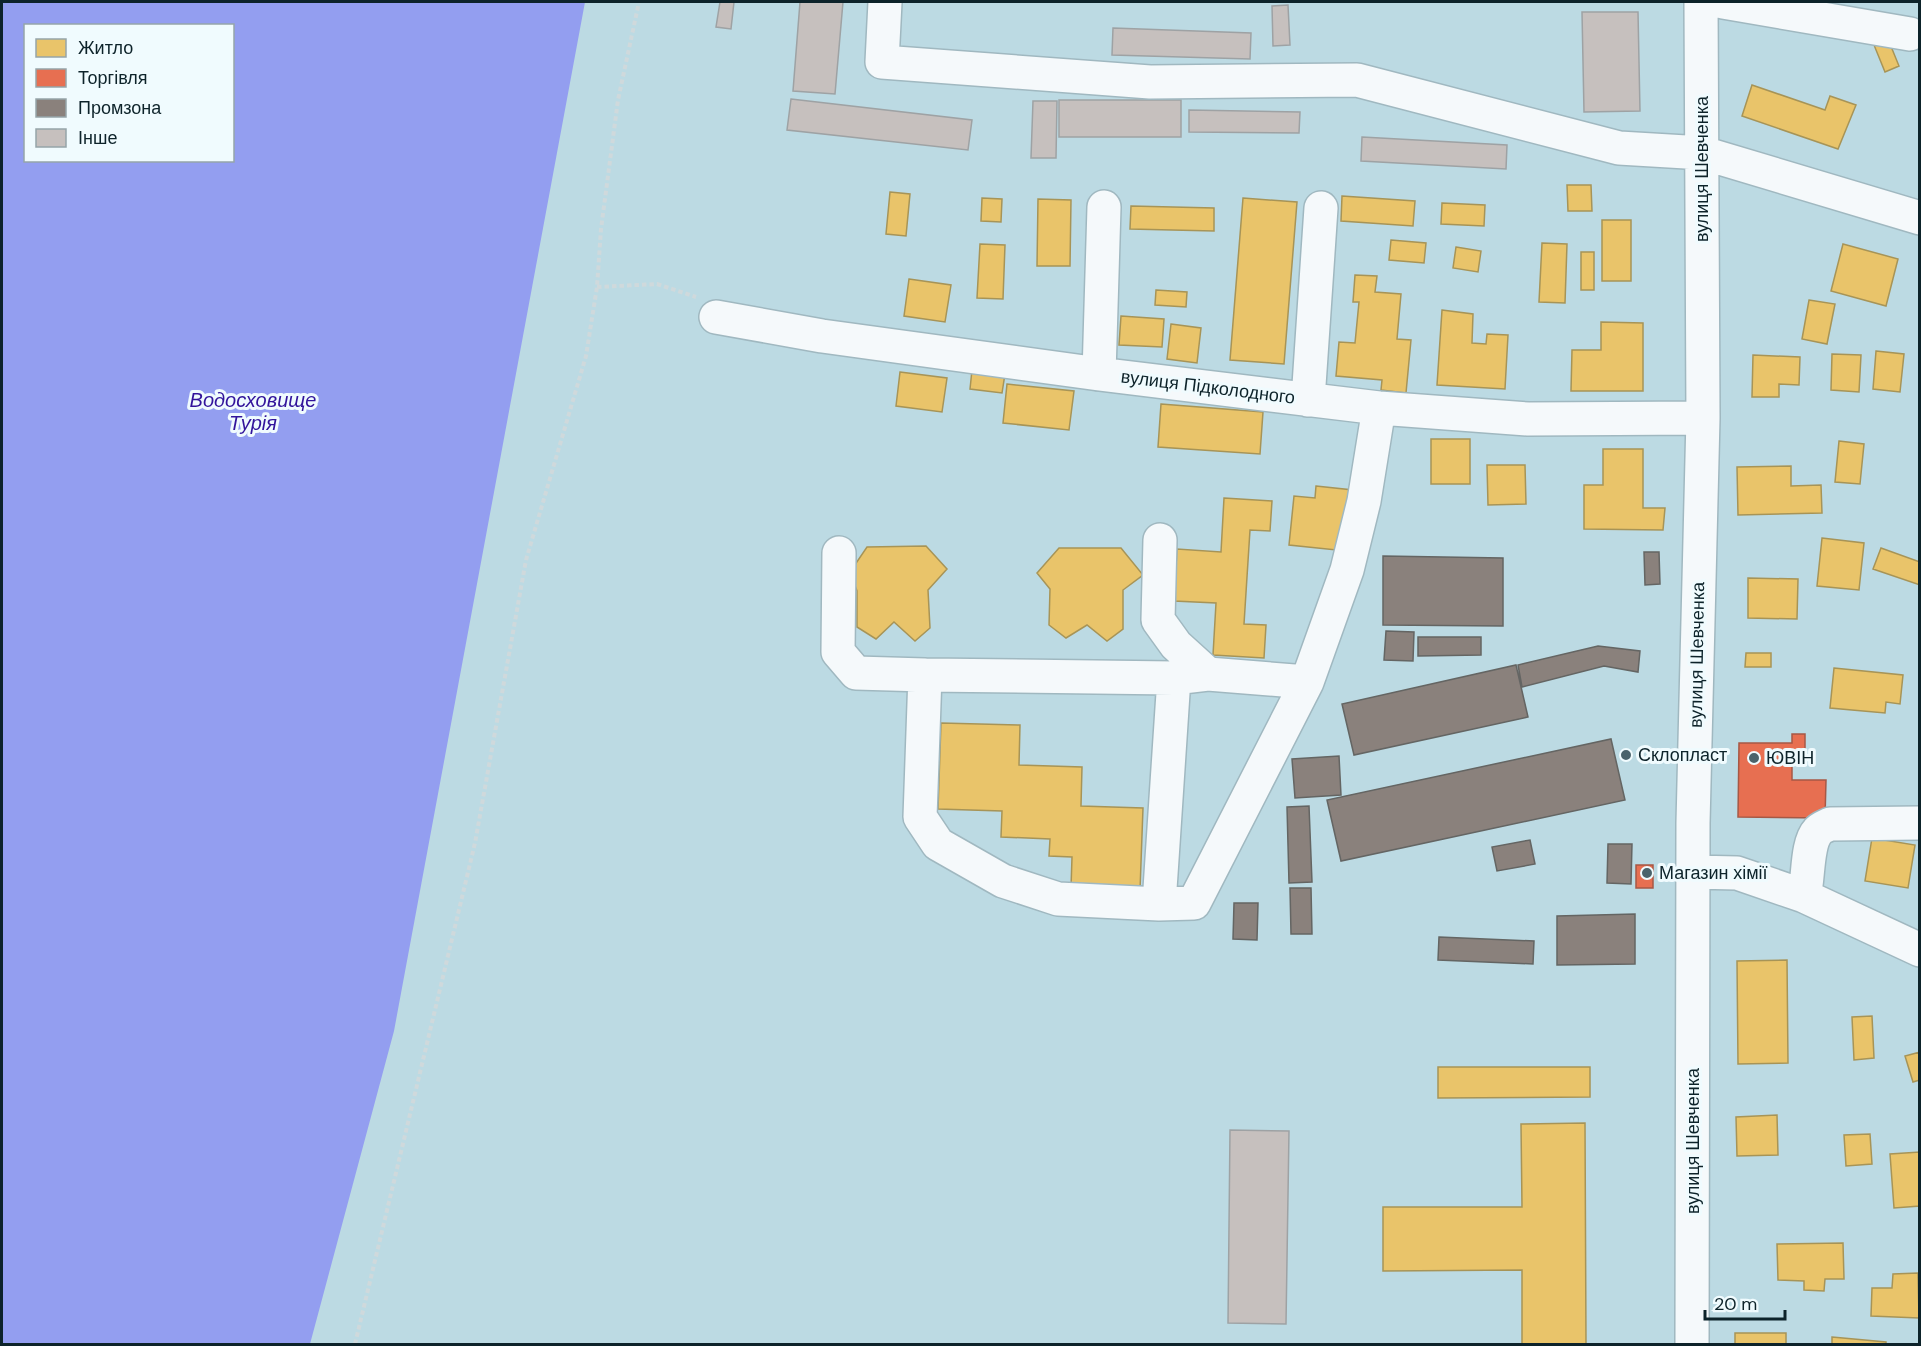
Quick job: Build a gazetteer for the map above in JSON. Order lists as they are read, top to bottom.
{
  "streets": {
    "street": ["вулиця Шевченка", "вулиця Підколодного"]
  },
  "crossings": [
    ["вулиця Шевченка", "вулиця Підколодного"]
  ],
  "water": ["Водосховище Турія"],
  "places": ["Склопласт", "ЮВІН", "Магазин хімії"],
  "legend": [
    "Житло",
    "Торгівля",
    "Промзона",
    "Інше"
  ],
  "scale_bar": "20 m"
}
